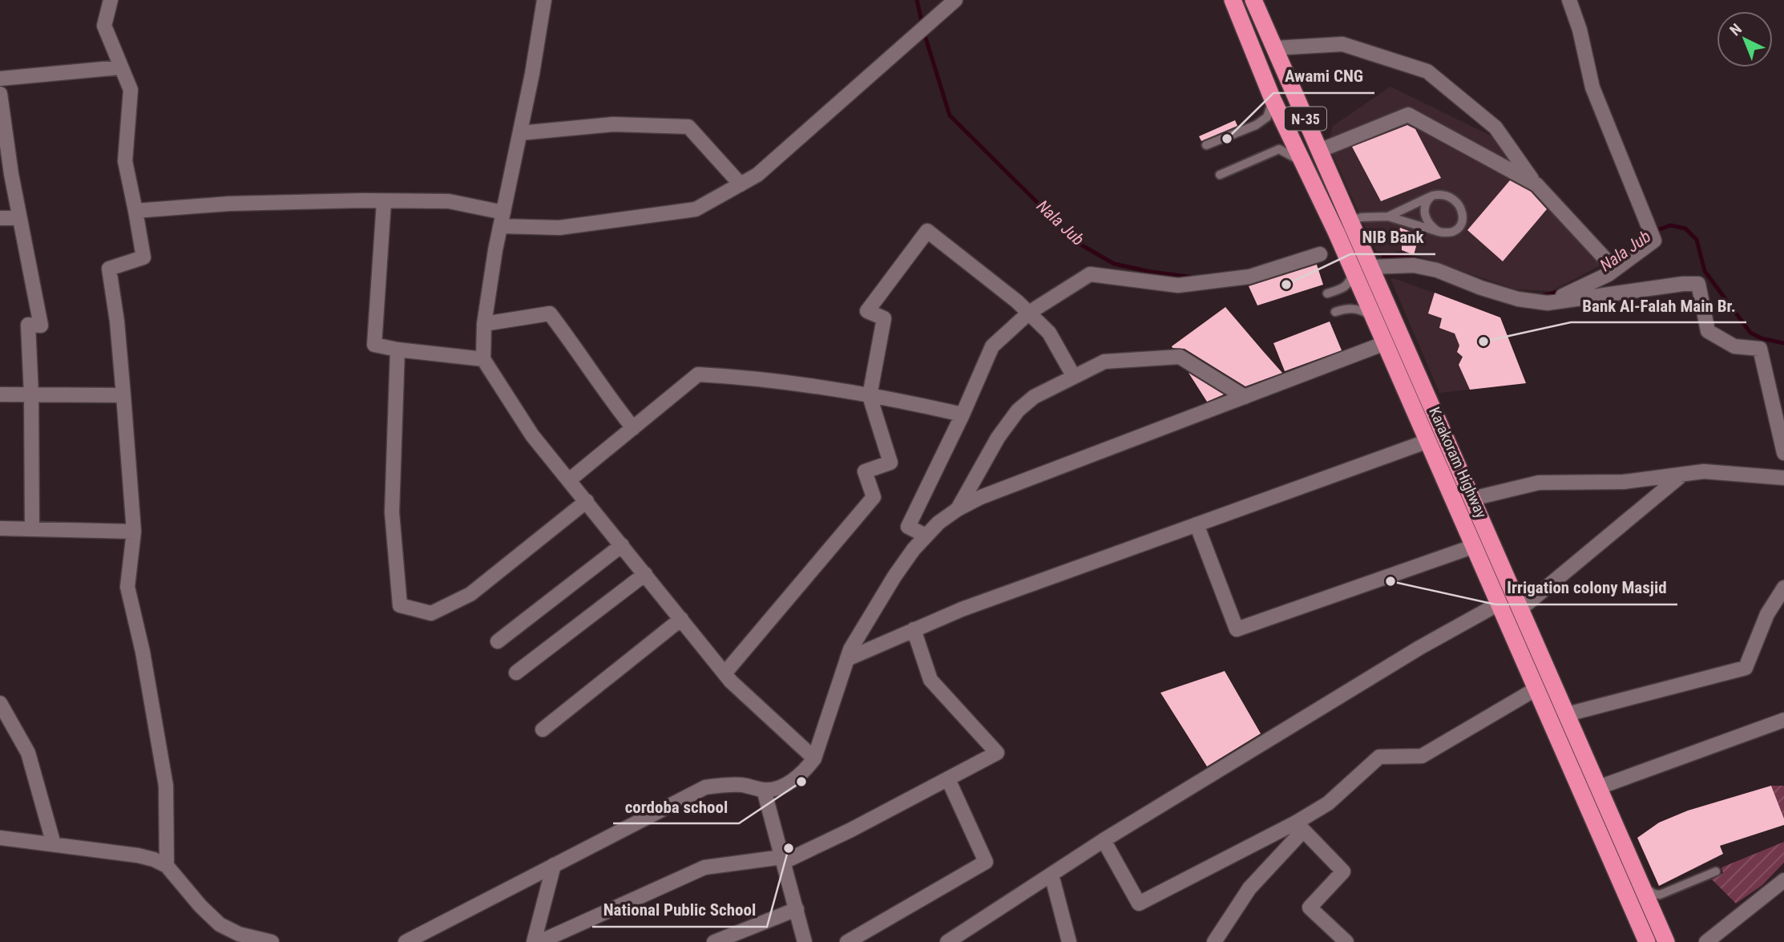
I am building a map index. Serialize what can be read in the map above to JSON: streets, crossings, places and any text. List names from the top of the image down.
{
  "streets": {
    "highway": ["N-35", "Karakoram Highway"]
  },
  "water": ["Nala Jub"],
  "places": [
    "Awami CNG",
    "NIB Bank",
    "Bank Al-Falah Main Br.",
    "Irrigation colony Masjid",
    "cordoba school",
    "National Public School"
  ],
  "north": "top left"
}
